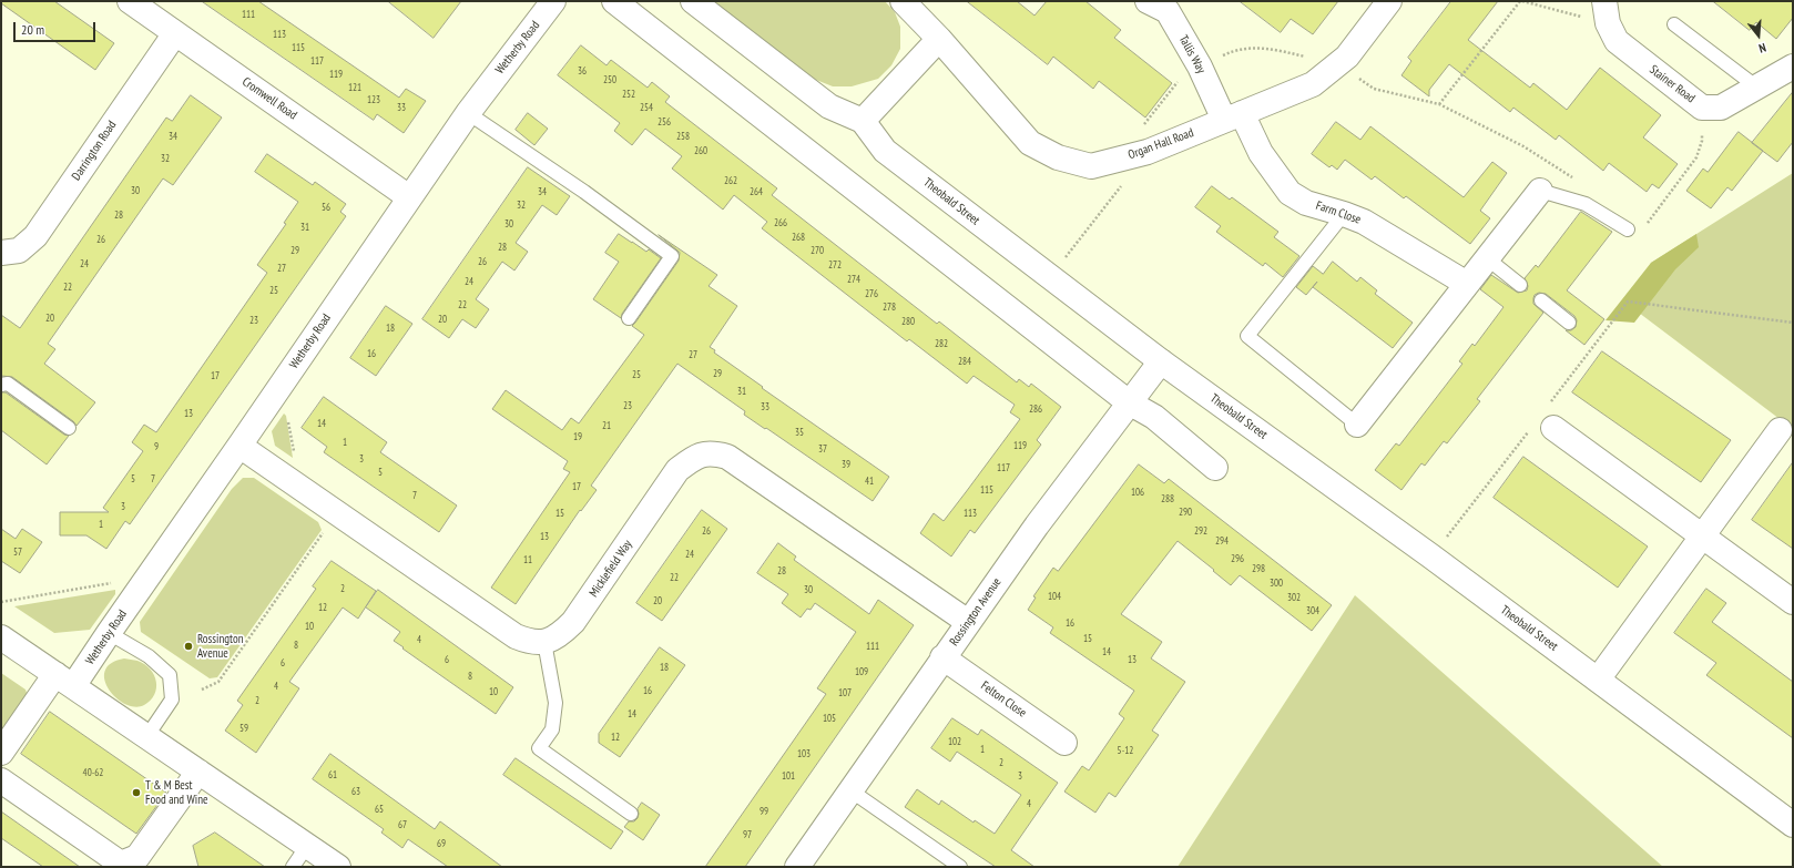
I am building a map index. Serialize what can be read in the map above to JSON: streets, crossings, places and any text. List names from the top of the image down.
{
  "streets": {
    "street": [
      "Wetherby Road",
      "Tallis Way",
      "Stainer Road",
      "Cromwell Road",
      "Organ Hall Road",
      "Darrington Road",
      "Theobald Street",
      "Farm Close",
      "Micklefield Way",
      "Rossington Avenue",
      "Felton Close"
    ]
  },
  "crossings": [
    ["Wetherby Road", "Cromwell Road"],
    ["Tallis Way", "Organ Hall Road"],
    ["Tallis Way", "Farm Close"],
    ["Cromwell Road", "Darrington Road"],
    ["Organ Hall Road", "Farm Close"],
    ["Theobald Street", "Rossington Avenue"],
    ["Micklefield Way", "Rossington Avenue"],
    ["Rossington Avenue", "Felton Close"]
  ],
  "places": ["Rossington Avenue", "T & M Best Food and Wine"],
  "house_numbers": [
    "111",
    "113",
    "115",
    "117",
    "36",
    "119",
    "250",
    "121",
    "252",
    "123",
    "33",
    "254",
    "256",
    "34",
    "258",
    "260",
    "32",
    "262",
    "30",
    "34",
    "264",
    "32",
    "56",
    "28",
    "266",
    "30",
    "31",
    "268",
    "26",
    "28",
    "29",
    "270",
    "26",
    "24",
    "272",
    "27",
    "274",
    "24",
    "22",
    "25",
    "276",
    "22",
    "278",
    "20",
    "20",
    "23",
    "280",
    "18",
    "282",
    "16",
    "27",
    "284",
    "29",
    "25",
    "17",
    "31",
    "23",
    "33",
    "286",
    "13",
    "14",
    "21",
    "35",
    "19",
    "1",
    "119",
    "9",
    "37",
    "3",
    "39",
    "117",
    "5",
    "5",
    "7",
    "41",
    "17",
    "115",
    "106",
    "7",
    "288",
    "3",
    "290",
    "15",
    "113",
    "1",
    "26",
    "292",
    "13",
    "294",
    "57",
    "24",
    "296",
    "11",
    "298",
    "28",
    "22",
    "300",
    "2",
    "30",
    "104",
    "302",
    "20",
    "12",
    "304",
    "16",
    "10",
    "15",
    "4",
    "8",
    "111",
    "14",
    "6",
    "13",
    "6",
    "18",
    "109",
    "8",
    "4",
    "16",
    "10",
    "107",
    "2",
    "14",
    "105",
    "59",
    "12",
    "102",
    "1",
    "5-12",
    "103",
    "2",
    "40-62",
    "61",
    "101",
    "3",
    "63",
    "4",
    "65",
    "99",
    "67",
    "97",
    "69"
  ],
  "scale_bar": "20 m",
  "north": "bottom"
}
